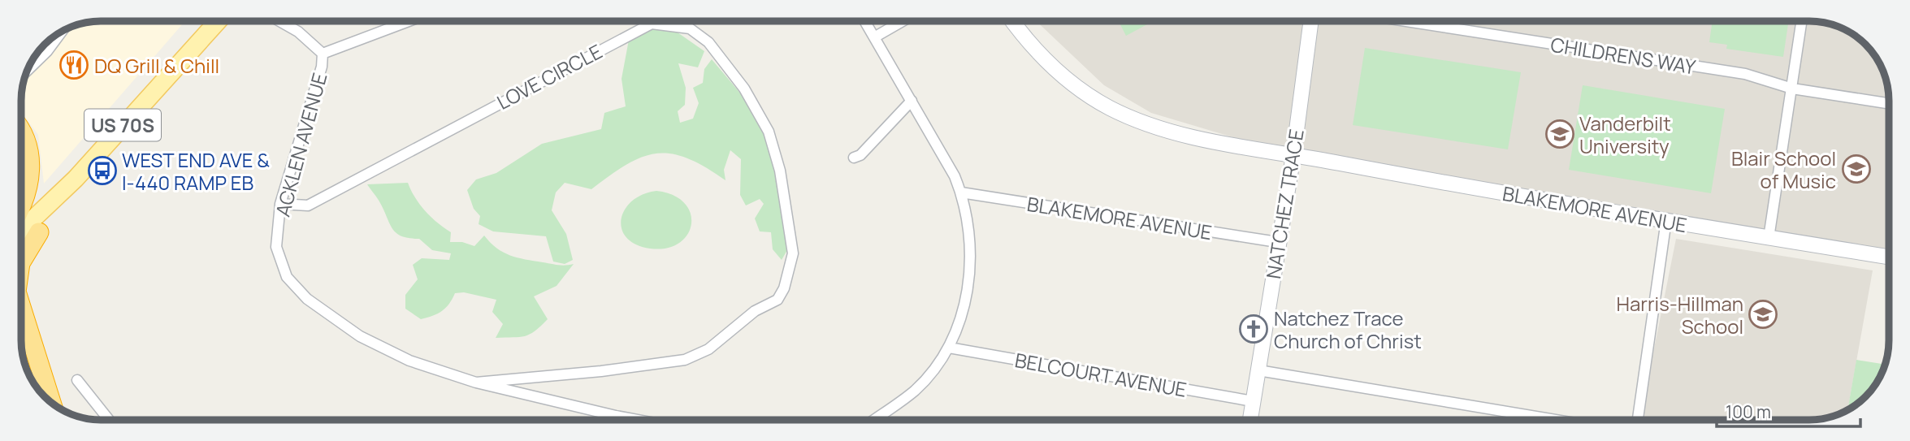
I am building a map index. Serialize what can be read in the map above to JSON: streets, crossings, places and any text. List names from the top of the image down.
{
  "streets": {
    "main road": ["US 70S", "NATCHEZ TRACE", "BLAKEMORE AVENUE"],
    "street": [
      "CHILDRENS WAY",
      "LOVE CIRCLE",
      "ACKLEN AVENUE",
      "BELCOURT AVENUE"
    ]
  },
  "crossings": [
    ["LOVE CIRCLE", "ACKLEN AVENUE"],
    ["NATCHEZ TRACE", "BLAKEMORE AVENUE"],
    ["NATCHEZ TRACE", "BELCOURT AVENUE"]
  ],
  "places": {
    "restaurant": ["DQ Grill & Chill"],
    "school or university": ["Vanderbilt University", "Blair School of Music", "Harris-Hillman School"],
    "bus stop": ["WEST END AVE & I-440 RAMP EB"],
    "church": ["Natchez Trace Church of Christ"]
  },
  "scale_bar": "100 m"
}
